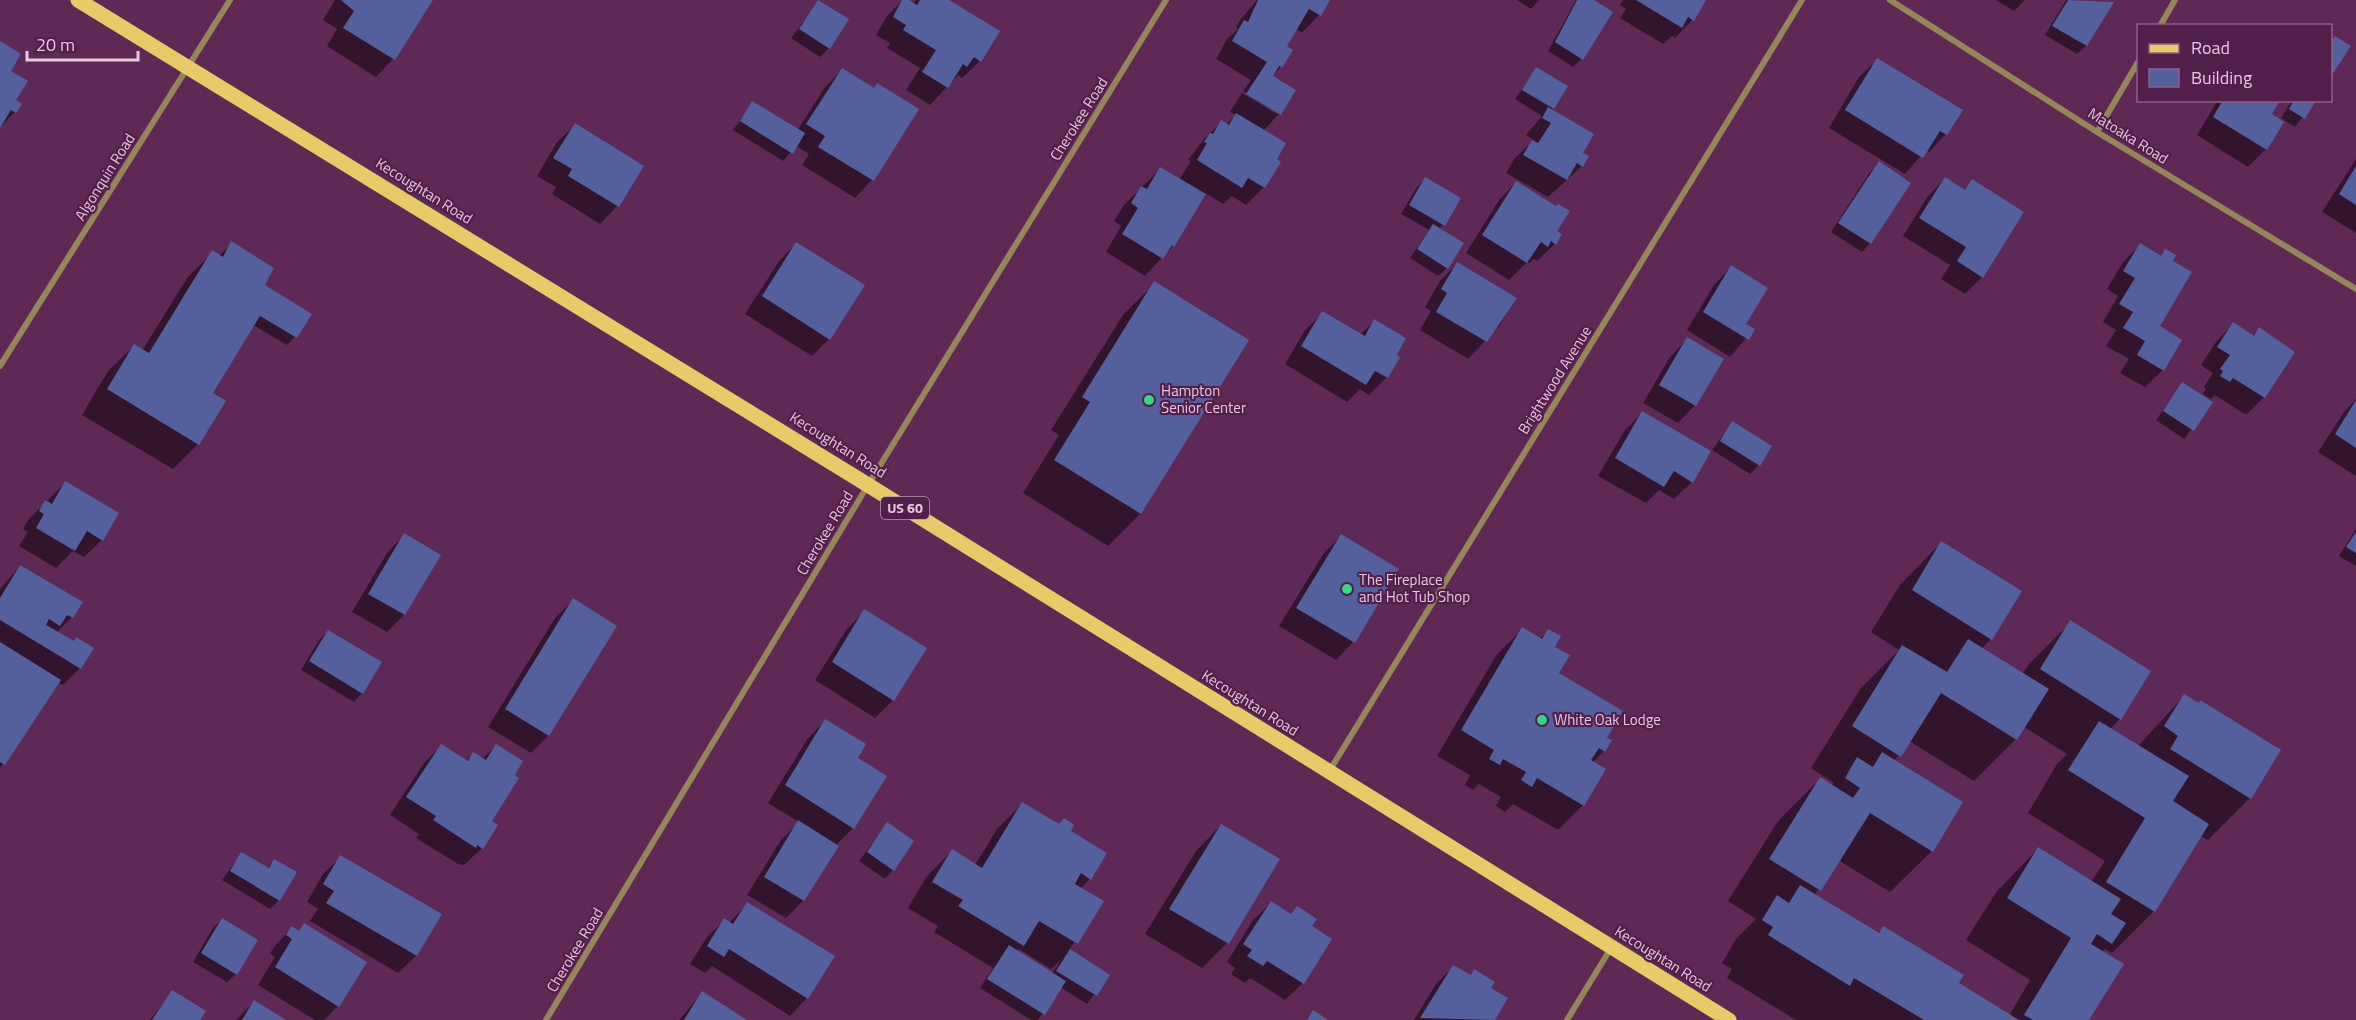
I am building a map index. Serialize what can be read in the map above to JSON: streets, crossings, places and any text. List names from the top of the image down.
{
  "streets": {
    "main road": ["Kecoughtan Road", "US 60"],
    "street": [
      "Cherokee Road",
      "Matoaka Road",
      "Algonquin Road",
      "Brightwood Avenue"
    ]
  },
  "crossings": [
    ["Cherokee Road", "Kecoughtan Road"],
    ["Algonquin Road", "Kecoughtan Road"],
    ["Kecoughtan Road", "Brightwood Avenue"]
  ],
  "places": ["Hampton Senior Center", "The Fireplace and Hot Tub Shop", "White Oak Lodge"],
  "legend": ["Road", "Building"],
  "scale_bar": "20 m"
}
